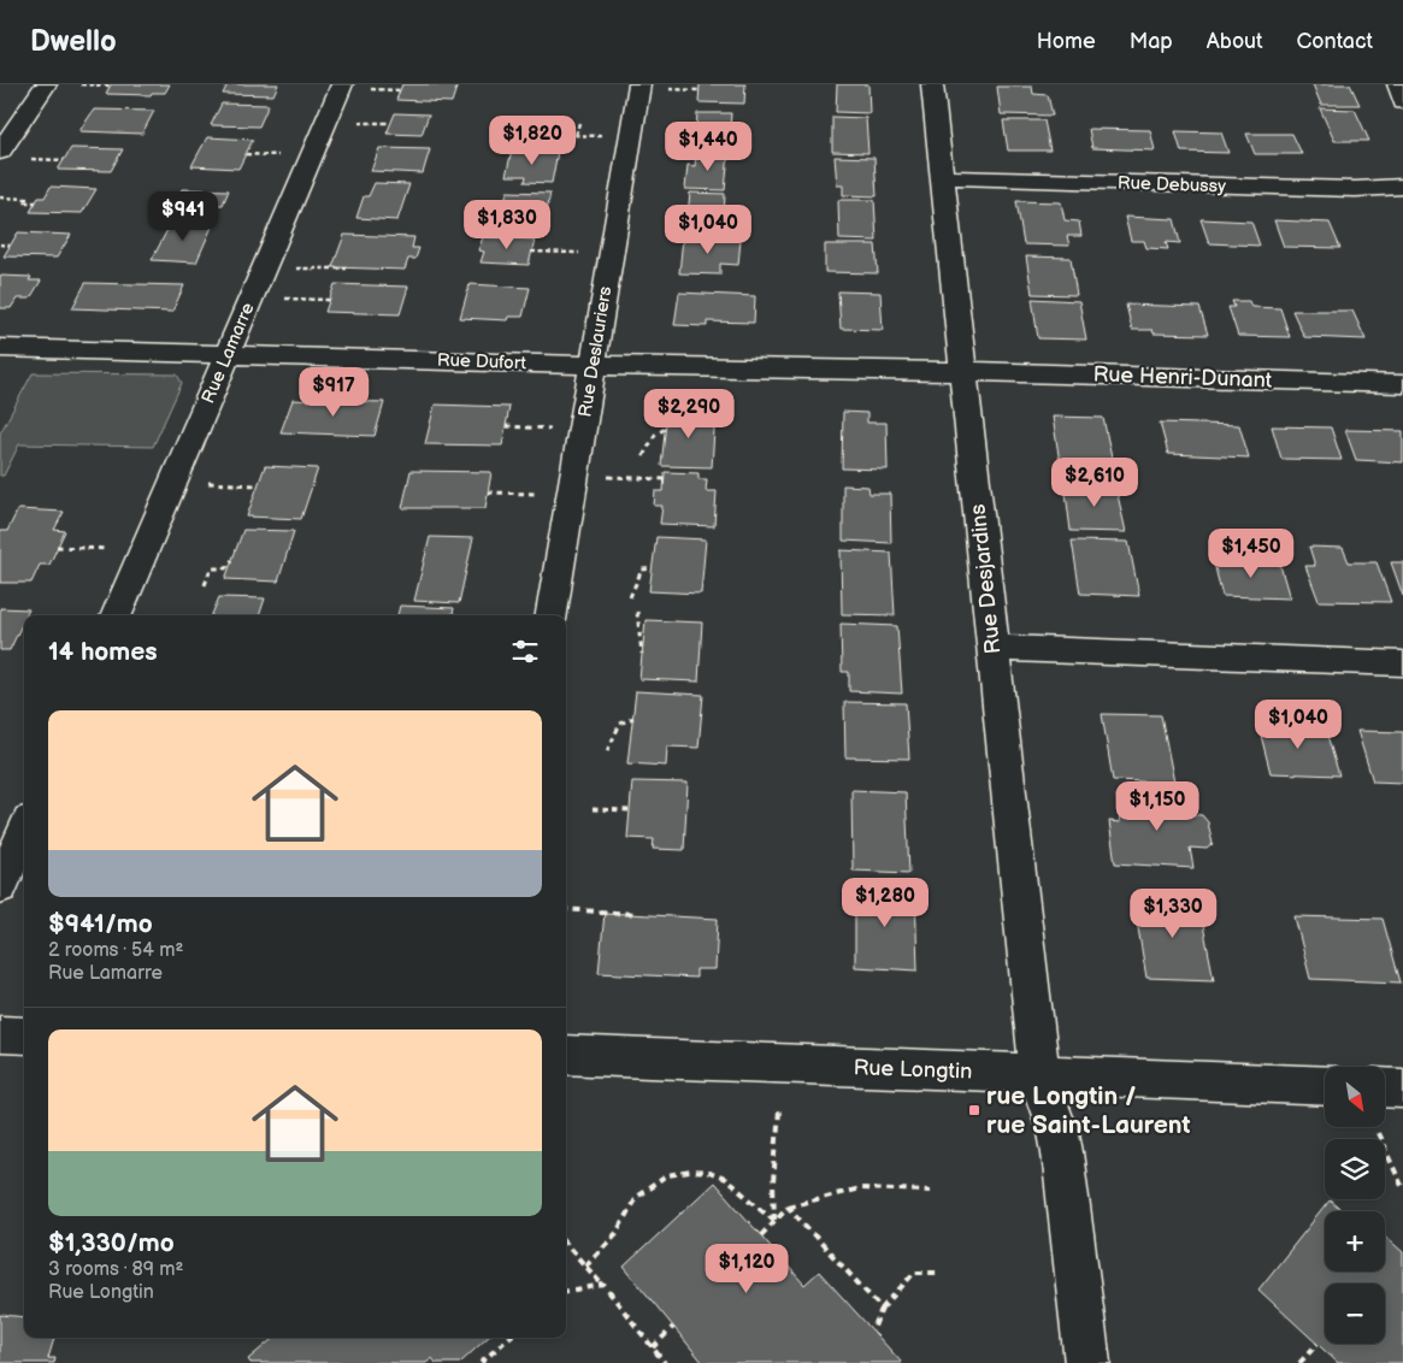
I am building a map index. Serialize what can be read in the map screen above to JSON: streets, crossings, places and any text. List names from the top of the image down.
{
  "streets": {
    "street": [
      "Rue Debussy",
      "Rue Deslauriers",
      "Rue Lamarre",
      "Rue Dufort",
      "Rue Henri-Dunant",
      "Rue Desjardins",
      "Rue Longtin"
    ]
  },
  "crossings": [
    ["Rue Debussy", "Rue Desjardins"],
    ["Rue Deslauriers", "Rue Dufort"],
    ["Rue Lamarre", "Rue Dufort"],
    ["Rue Dufort", "Rue Henri-Dunant"],
    ["Rue Dufort", "Rue Desjardins"],
    ["Rue Henri-Dunant", "Rue Desjardins"],
    ["Rue Desjardins", "Rue Longtin"]
  ],
  "places": {
    "transit": ["rue Longtin / rue Saint-Laurent"]
  },
  "north": "bottom right",
  "page": {
    "header": "Dwello",
    "nav": [
      "Home",
      "Map",
      "About",
      "Contact"
    ],
    "price": [
      "$1,820",
      "$1,440",
      "$941",
      "$1,830",
      "$1,040",
      "$917",
      "$2,290",
      "$2,610",
      "$1,450",
      "$1,040",
      "$1,150",
      "$1,280",
      "$1,330",
      "$1,120"
    ],
    "heading": "14 homes",
    "list": [
      {
        "name": "$941/mo",
        "note": "2 rooms · 54 m² · Rue Lamarre"
      },
      {
        "name": "$1,330/mo",
        "note": "3 rooms · 89 m² · Rue Longtin"
      }
    ],
    "map_buttons": ["+", "−"]
  }
}
